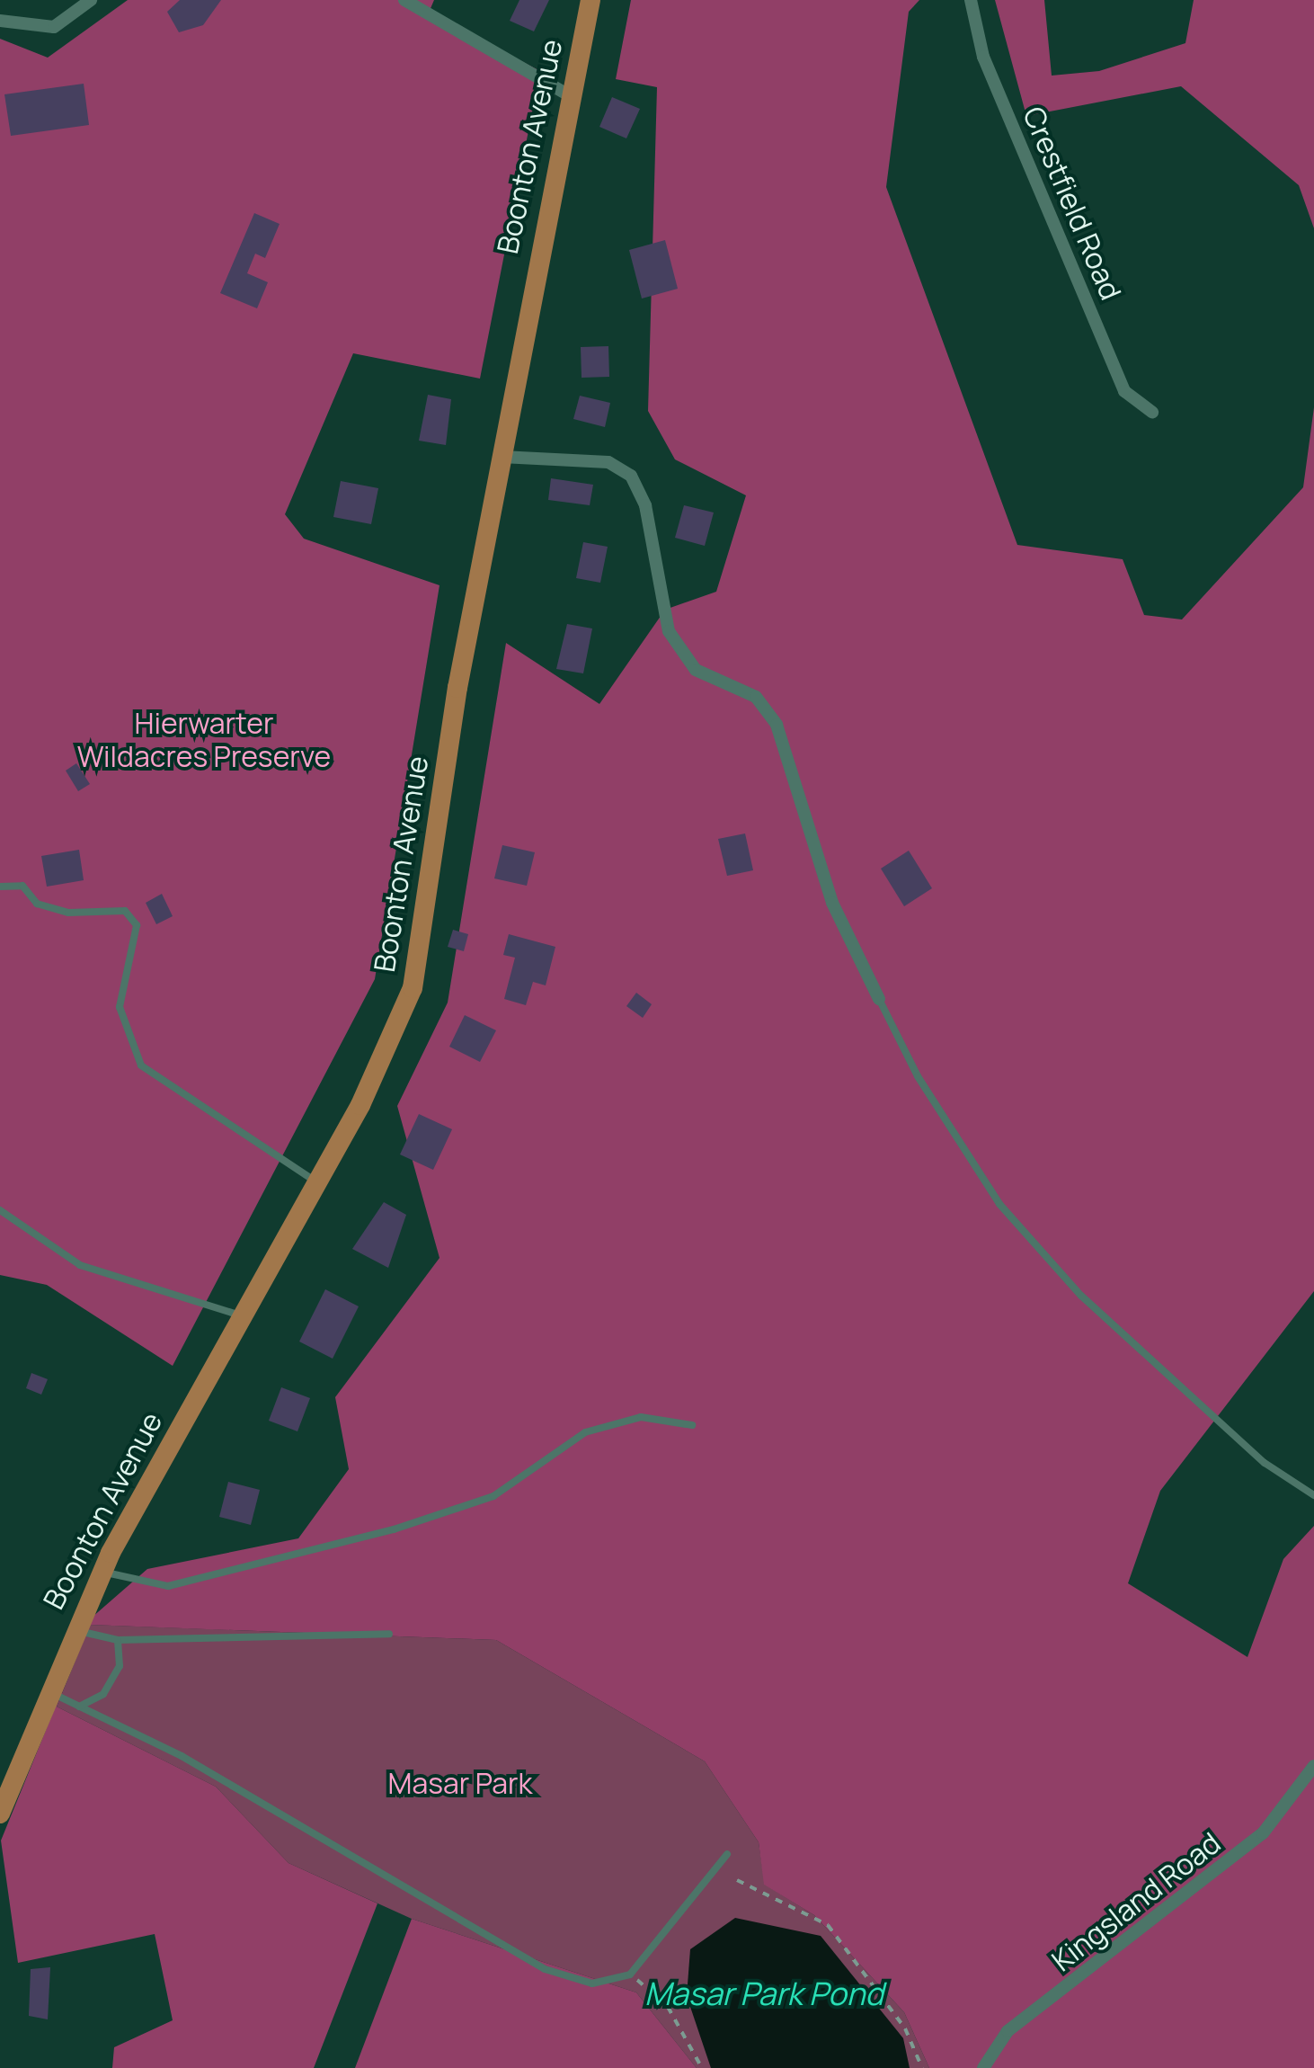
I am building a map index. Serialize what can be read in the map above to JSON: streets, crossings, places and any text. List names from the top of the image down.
{
  "streets": {
    "main road": ["Boonton Avenue"],
    "street": ["Crestfield Road", "Kingsland Road"]
  },
  "water": ["Masar Park Pond"],
  "parks": ["Hierwarter Wildacres Preserve", "Masar Park"]
}
